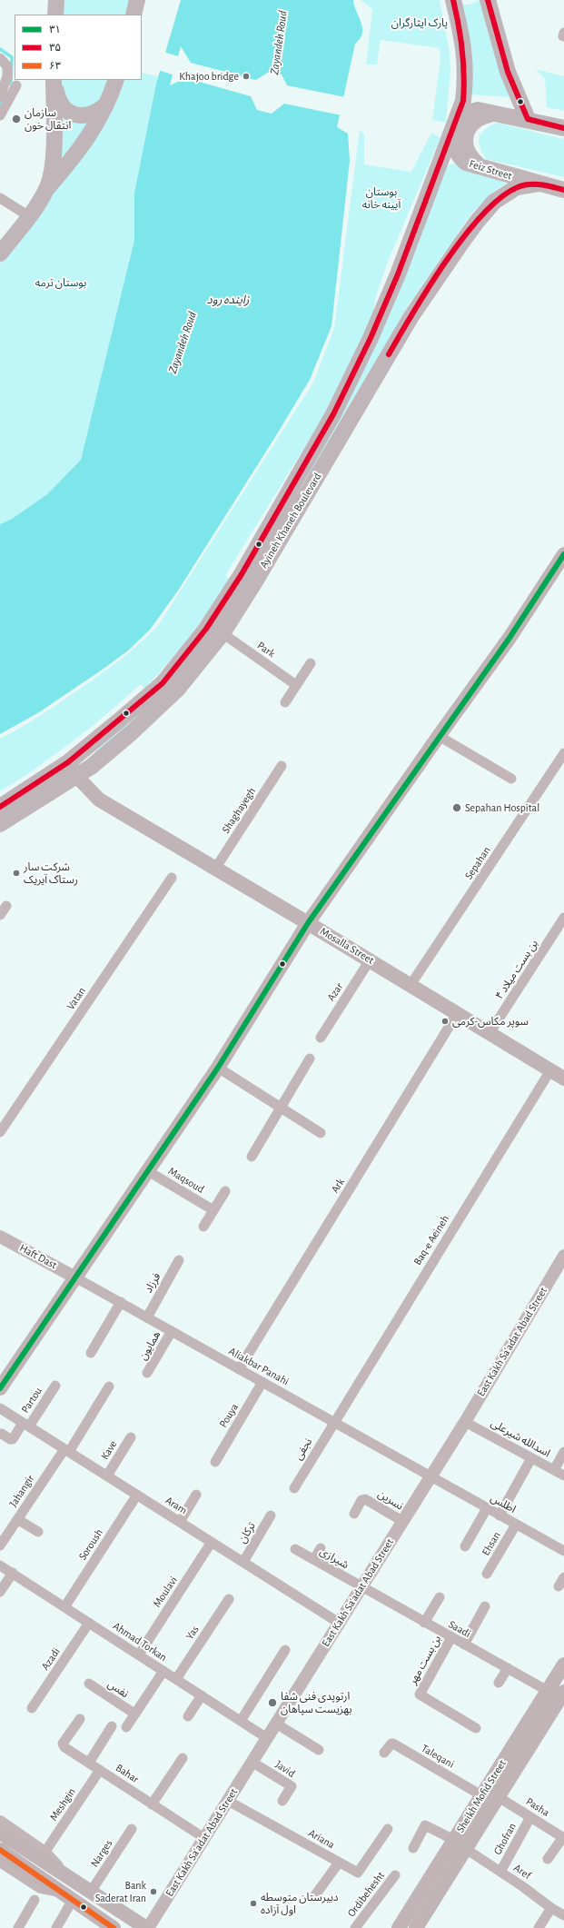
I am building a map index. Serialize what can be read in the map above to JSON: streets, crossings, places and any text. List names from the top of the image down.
{
  "streets": {
    "main road": [
      "Feiz Street",
      "Ayineh Khaneh Boulevard",
      "Mosalla Street",
      "Sheikh Mofid Street"
    ],
    "street": [
      "Park",
      "Shaghayegh",
      "Sepahan",
      "بن بست میلاد ۴",
      "Azar",
      "Vatan",
      "Maqsoud",
      "Ark",
      "Baq-e Aeineh",
      "Haft Dast",
      "فرزاد",
      "East Kakh Sa'adat Abad Street",
      "همایون",
      "Aliakbar Panahi",
      "Partou",
      "Pouya",
      "اسدالله شیرعلی",
      "نجفی",
      "Kave",
      "Jahangir",
      "نسرین",
      "اطلس",
      "Aram",
      "ترکان",
      "Ehsan",
      "Soroush",
      "شیرازی",
      "Moulavi",
      "Saadi",
      "Yas",
      "Ahmad Torkan",
      "Azadi",
      "بن بست مهر",
      "نفس",
      "Taleqani",
      "Javid",
      "Bahar",
      "Meshgin",
      "Pasha",
      "Ariana",
      "Ghofran",
      "Narges",
      "Aref",
      "Ordibehesht"
    ]
  },
  "crossings": [
    ["Feiz Street", "Ayineh Khaneh Boulevard"],
    ["Ayineh Khaneh Boulevard", "Park"],
    ["Ayineh Khaneh Boulevard", "Mosalla Street"],
    ["Shaghayegh", "Mosalla Street"],
    ["Sepahan", "Mosalla Street"],
    ["Mosalla Street", "بن بست میلاد ۴"],
    ["Mosalla Street", "Azar"],
    ["Mosalla Street", "Ark"],
    ["Mosalla Street", "Baq-e Aeineh"],
    ["Ark", "Aliakbar Panahi"],
    ["Baq-e Aeineh", "Aliakbar Panahi"],
    ["Baq-e Aeineh", "نجفی"],
    ["Haft Dast", "Aliakbar Panahi"],
    ["فرزاد", "Aliakbar Panahi"],
    ["East Kakh Sa'adat Abad Street", "Aliakbar Panahi"],
    ["East Kakh Sa'adat Abad Street", "اسدالله شیرعلی"],
    ["East Kakh Sa'adat Abad Street", "نسرین"],
    ["East Kakh Sa'adat Abad Street", "اطلس"],
    ["East Kakh Sa'adat Abad Street", "Aram"],
    ["East Kakh Sa'adat Abad Street", "شیرازی"],
    ["East Kakh Sa'adat Abad Street", "Saadi"],
    ["East Kakh Sa'adat Abad Street", "Ahmad Torkan"],
    ["East Kakh Sa'adat Abad Street", "Javid"],
    ["East Kakh Sa'adat Abad Street", "Bahar"],
    ["East Kakh Sa'adat Abad Street", "Ariana"],
    ["همایون", "Aliakbar Panahi"],
    ["Aliakbar Panahi", "Pouya"],
    ["Aliakbar Panahi", "نجفی"],
    ["Aliakbar Panahi", "اطلس"],
    ["Partou", "Aram"],
    ["Kave", "Aram"],
    ["Jahangir", "Aram"],
    ["اطلس", "Ehsan"],
    ["Aram", "ترکان"],
    ["Aram", "Soroush"],
    ["Aram", "Moulavi"],
    ["Soroush", "Ahmad Torkan"],
    ["شیرازی", "Saadi"],
    ["Moulavi", "Ahmad Torkan"],
    ["Saadi", "بن بست مهر"],
    ["Saadi", "Sheikh Mofid Street"],
    ["Yas", "Ahmad Torkan"],
    ["Ahmad Torkan", "Azadi"],
    ["Taleqani", "Sheikh Mofid Street"],
    ["Bahar", "Meshgin"],
    ["Sheikh Mofid Street", "Pasha"],
    ["Sheikh Mofid Street", "Aref"],
    ["Pasha", "Ghofran"],
    ["Ghofran", "Aref"]
  ],
  "water": ["Zayandeh Roud", "زاینده رود"],
  "parks": ["پارک ایثارگران", "بوستان آیینه خانه", "بوستان ترمه"],
  "places": [
    "Khajoo bridge",
    "سازمان انتقال خون",
    "Sepahan Hospital",
    "شرکت سار رستاک آیریک",
    "سوپر مکاس-کرمی",
    "ارتوپدی فنی شفا بهزیست سپاهان",
    "Bank Saderat Iran",
    "دبیرستان متوسطه اول آزاده"
  ],
  "lines": ["transit line ۳۵", "transit line ۳۱", "transit line ۶۳"],
  "legend": ["۳۱", "۳۵", "۶۳"]
}
